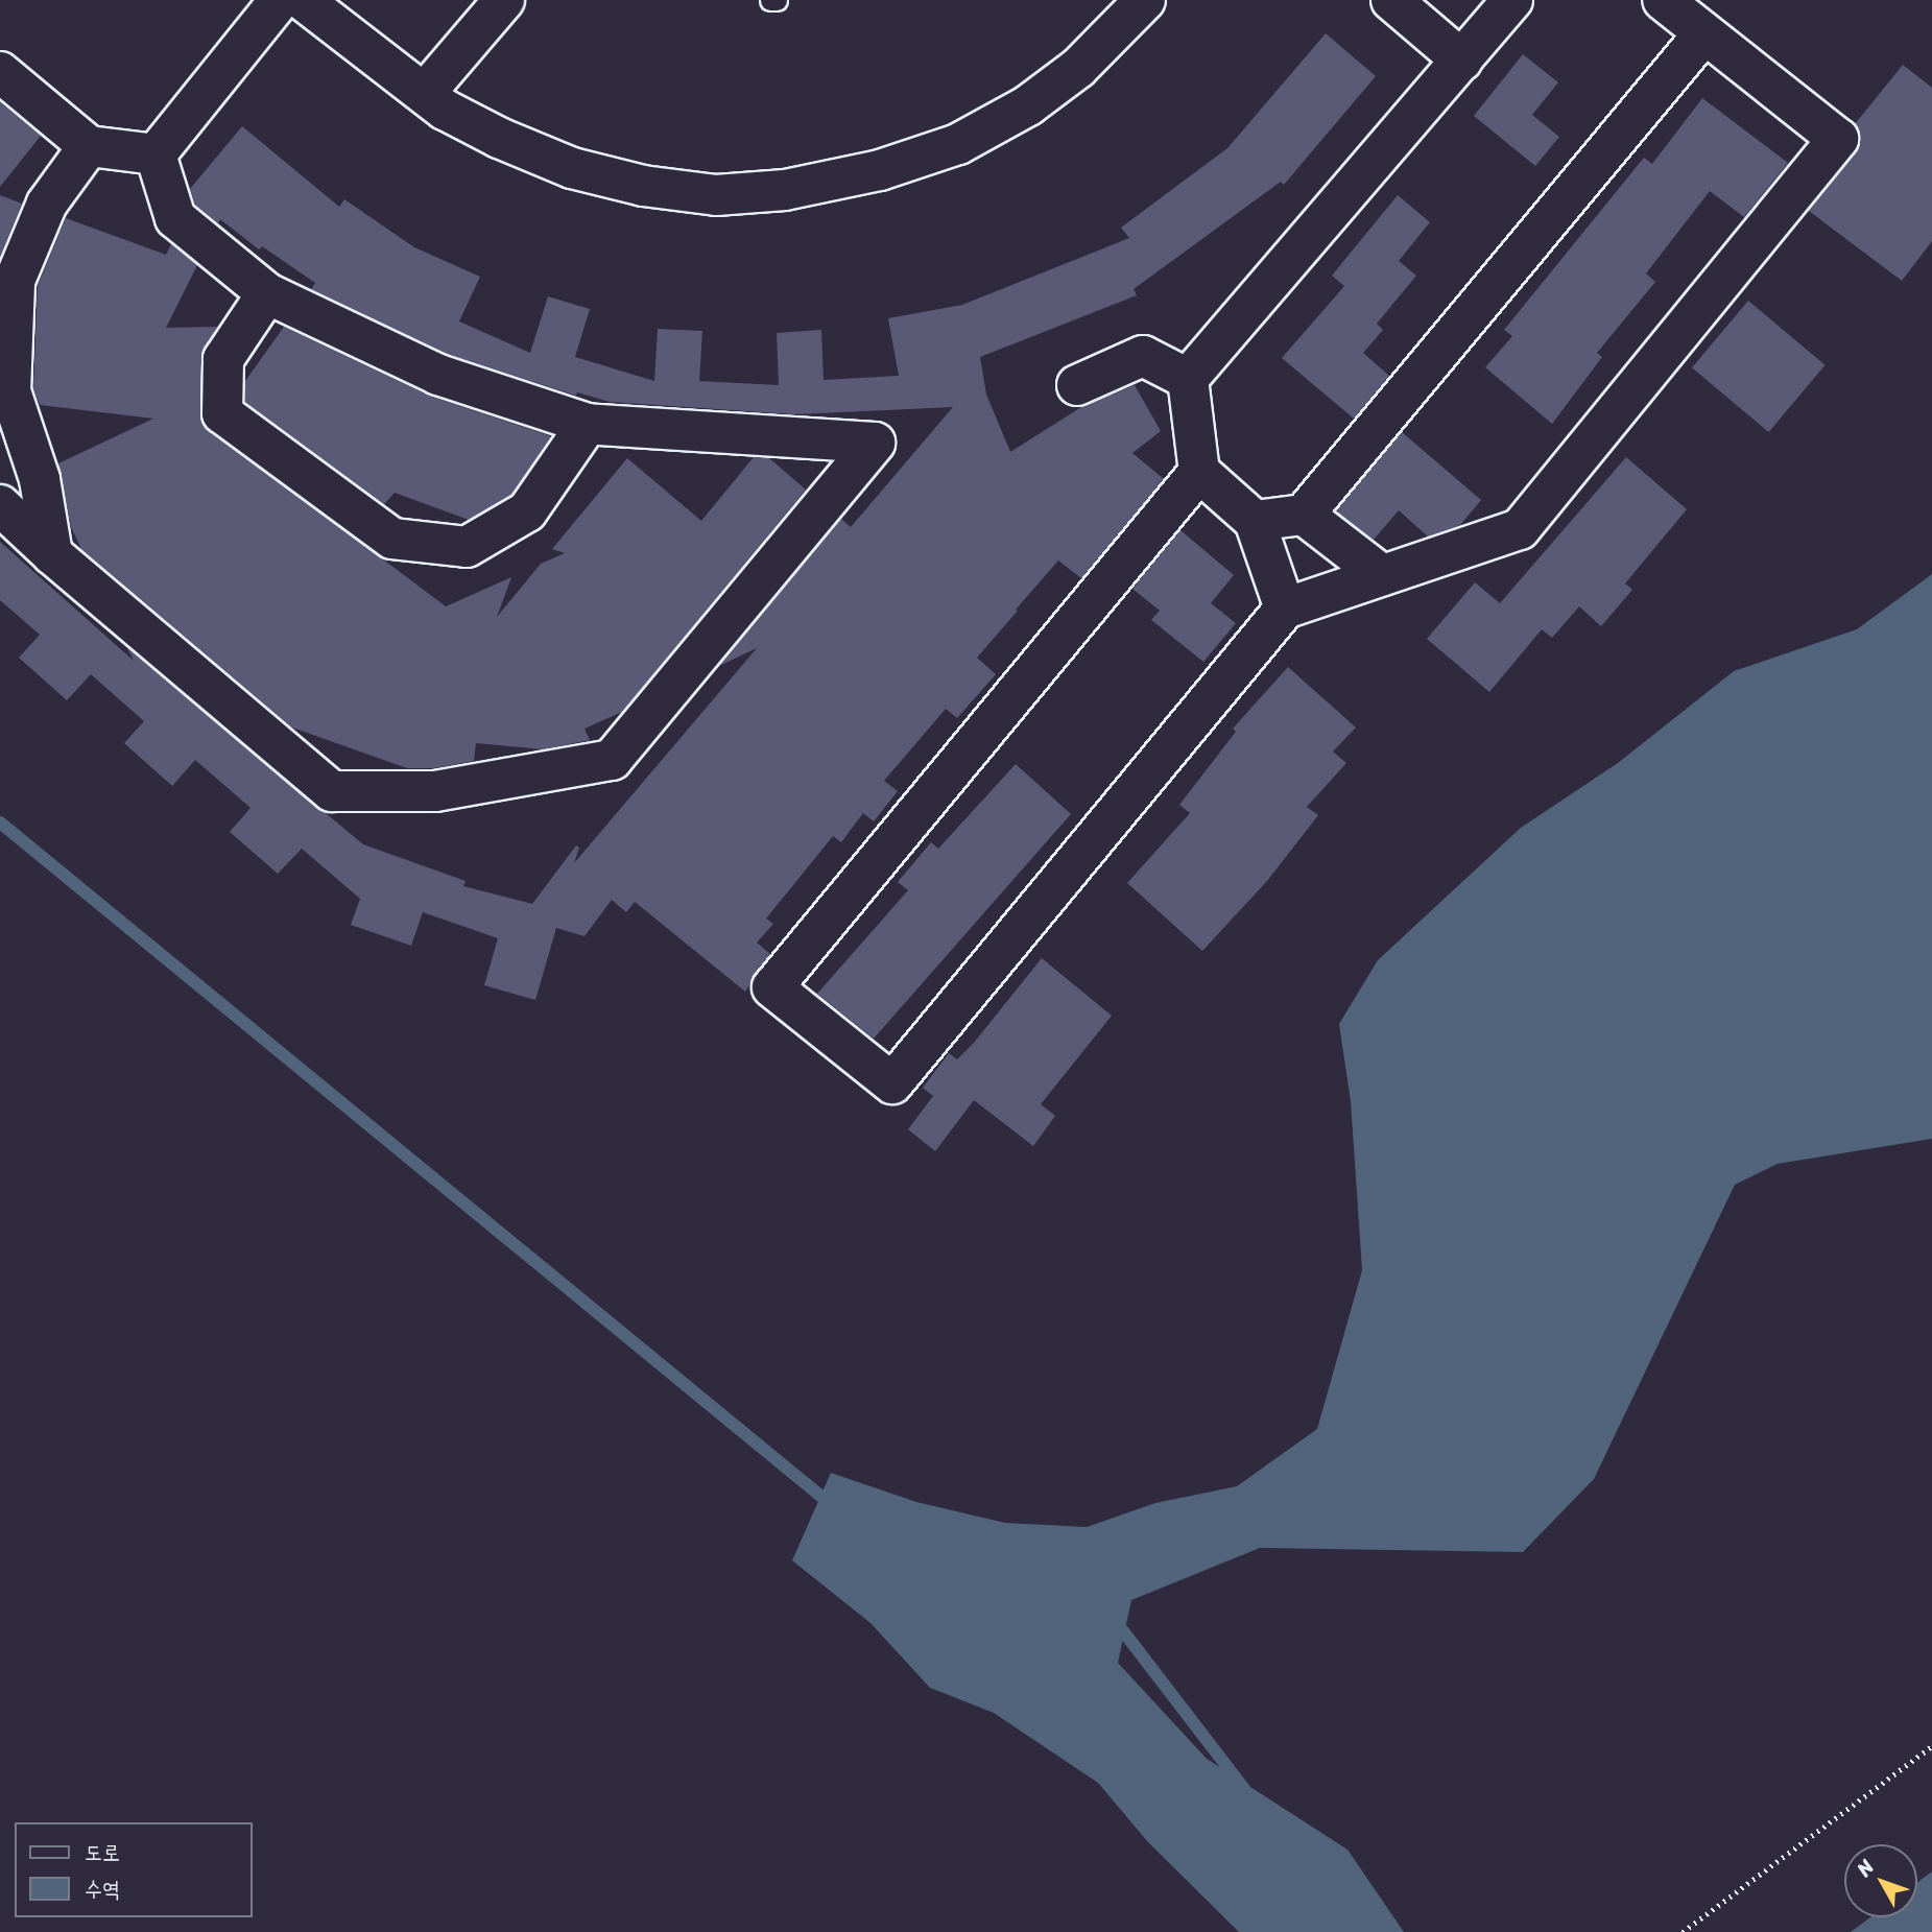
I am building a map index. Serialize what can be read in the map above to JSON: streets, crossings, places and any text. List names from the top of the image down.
{
  "legend": ["도로", "수역"],
  "north": "top left"
}
